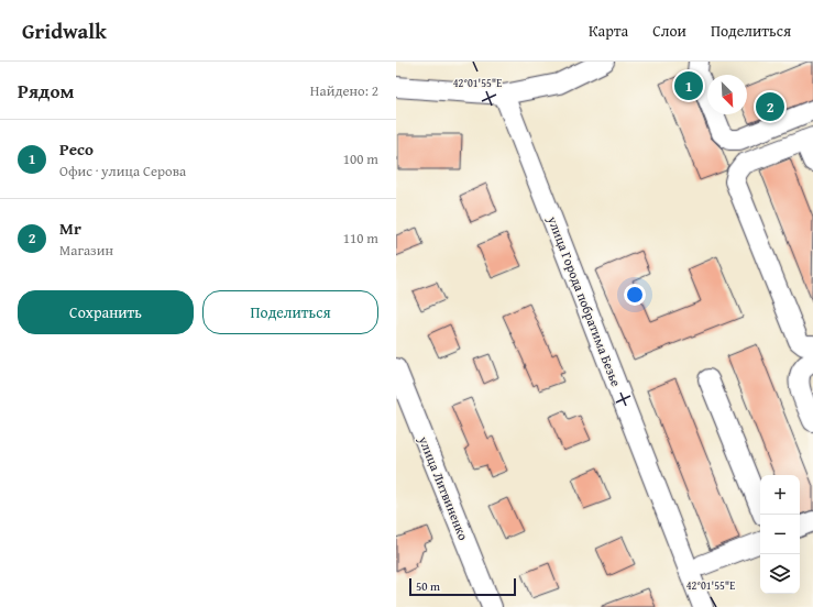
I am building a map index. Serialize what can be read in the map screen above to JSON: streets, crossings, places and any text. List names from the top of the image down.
{
  "streets": {
    "street": ["улица Города побратима Безье", "улица Литвиненко"]
  },
  "scale_bar": "50 m",
  "north": "bottom right",
  "page": {
    "header": "Gridwalk",
    "nav": ["Карта", "Слои", "Поделиться"],
    "heading": ["Рядом", "Найдено: 2"],
    "pins": ["1", "2"],
    "list": [
      {
        "mark": "1",
        "name": "Ресо",
        "note": "Офис · улица Серова",
        "value": "100 m"
      },
      {
        "mark": "2",
        "name": "Mr",
        "note": "Магазин",
        "value": "110 m"
      }
    ],
    "buttons": ["Сохранить", "Поделиться"],
    "map_buttons": ["+", "−"],
    "scale": "50 m"
  },
  "coordinates": ["42°01'55\"E"]
}
